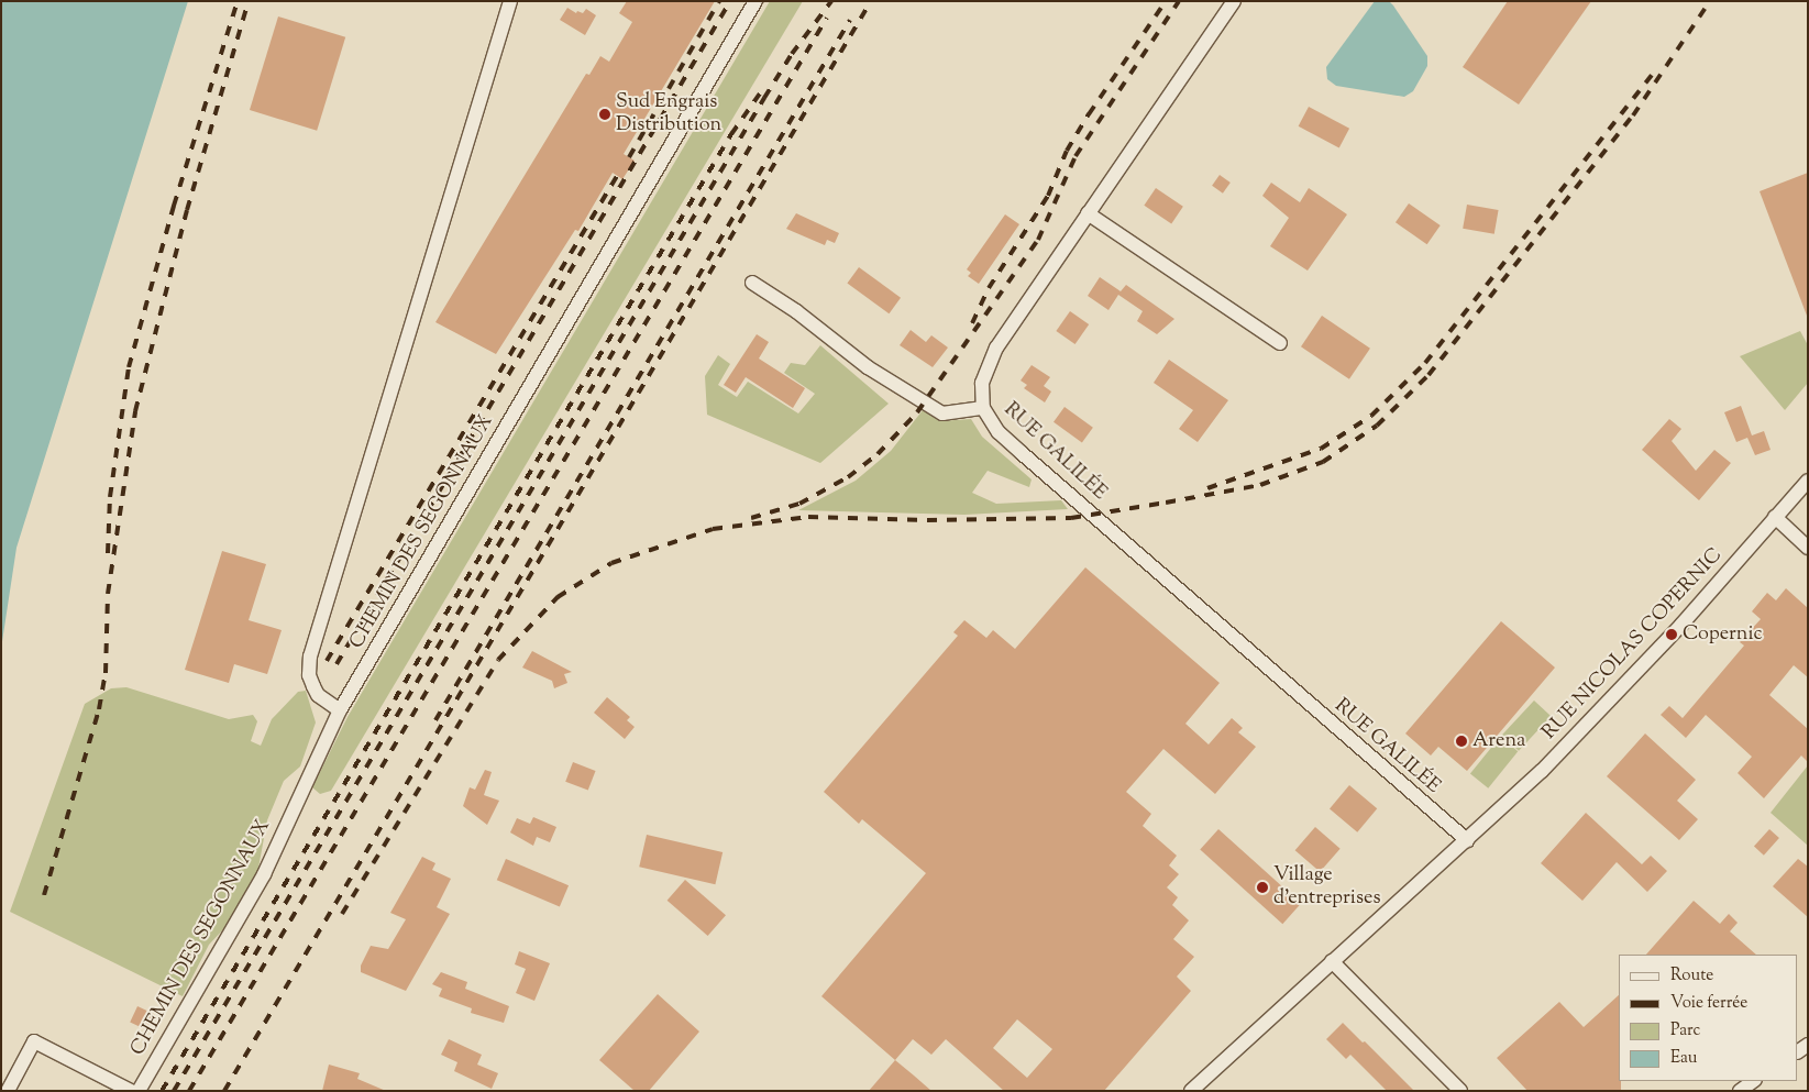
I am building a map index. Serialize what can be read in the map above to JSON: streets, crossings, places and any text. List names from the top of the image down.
{
  "streets": {
    "street": ["RUE GALILÉE", "CHEMIN DES SEGONNAUX", "RUE NICOLAS COPERNIC"]
  },
  "crossings": [
    ["RUE GALILÉE", "RUE NICOLAS COPERNIC"]
  ],
  "places": [
    "Sud Engrais Distribution",
    "Copernic",
    "Arena",
    "Village d'entreprises"
  ],
  "legend": [
    "Route",
    "Voie ferrée",
    "Parc",
    "Eau"
  ]
}
